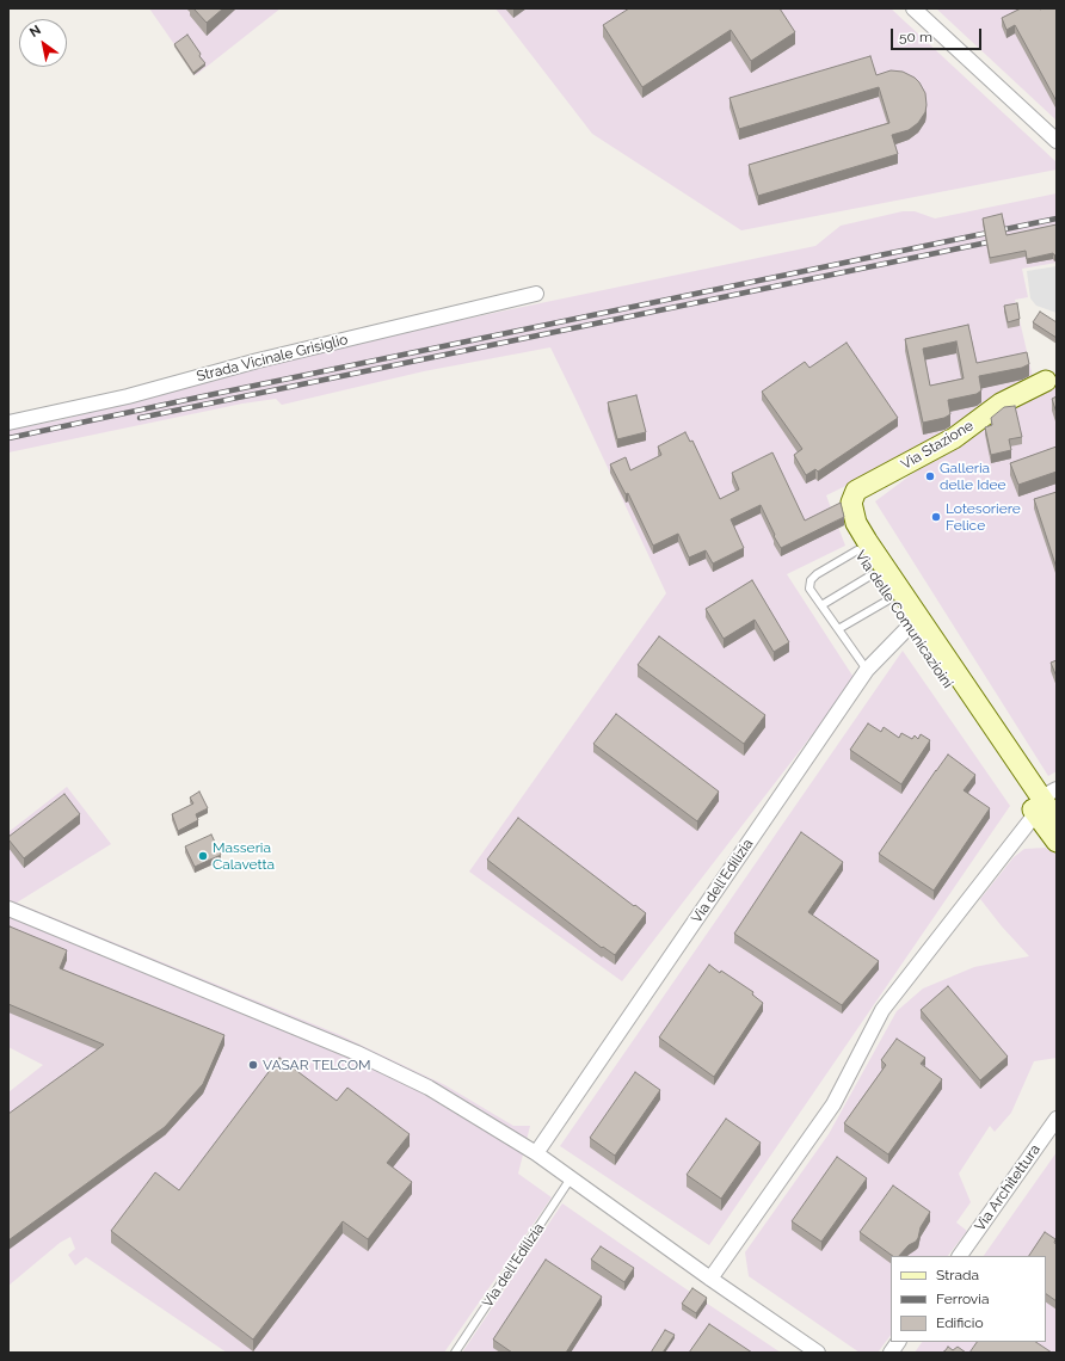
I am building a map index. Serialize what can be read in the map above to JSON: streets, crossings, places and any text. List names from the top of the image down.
{
  "streets": {
    "street": [
      "Strada Vicinale Grisiglio",
      "Via Stazione",
      "Via delle Comunicazioini",
      "Via dell'Edilizia",
      "Via Architettura"
    ]
  },
  "crossings": [
    ["Via Stazione", "Via delle Comunicazioini"],
    ["Via delle Comunicazioini", "Via dell'Edilizia"]
  ],
  "places": [
    "Galleria delle Idee",
    "Lotesoriere Felice",
    "Masseria Calavetta",
    "VASAR TELCOM"
  ],
  "legend": ["Strada", "Ferrovia", "Edificio"],
  "scale_bar": "50 m",
  "north": "top left"
}
